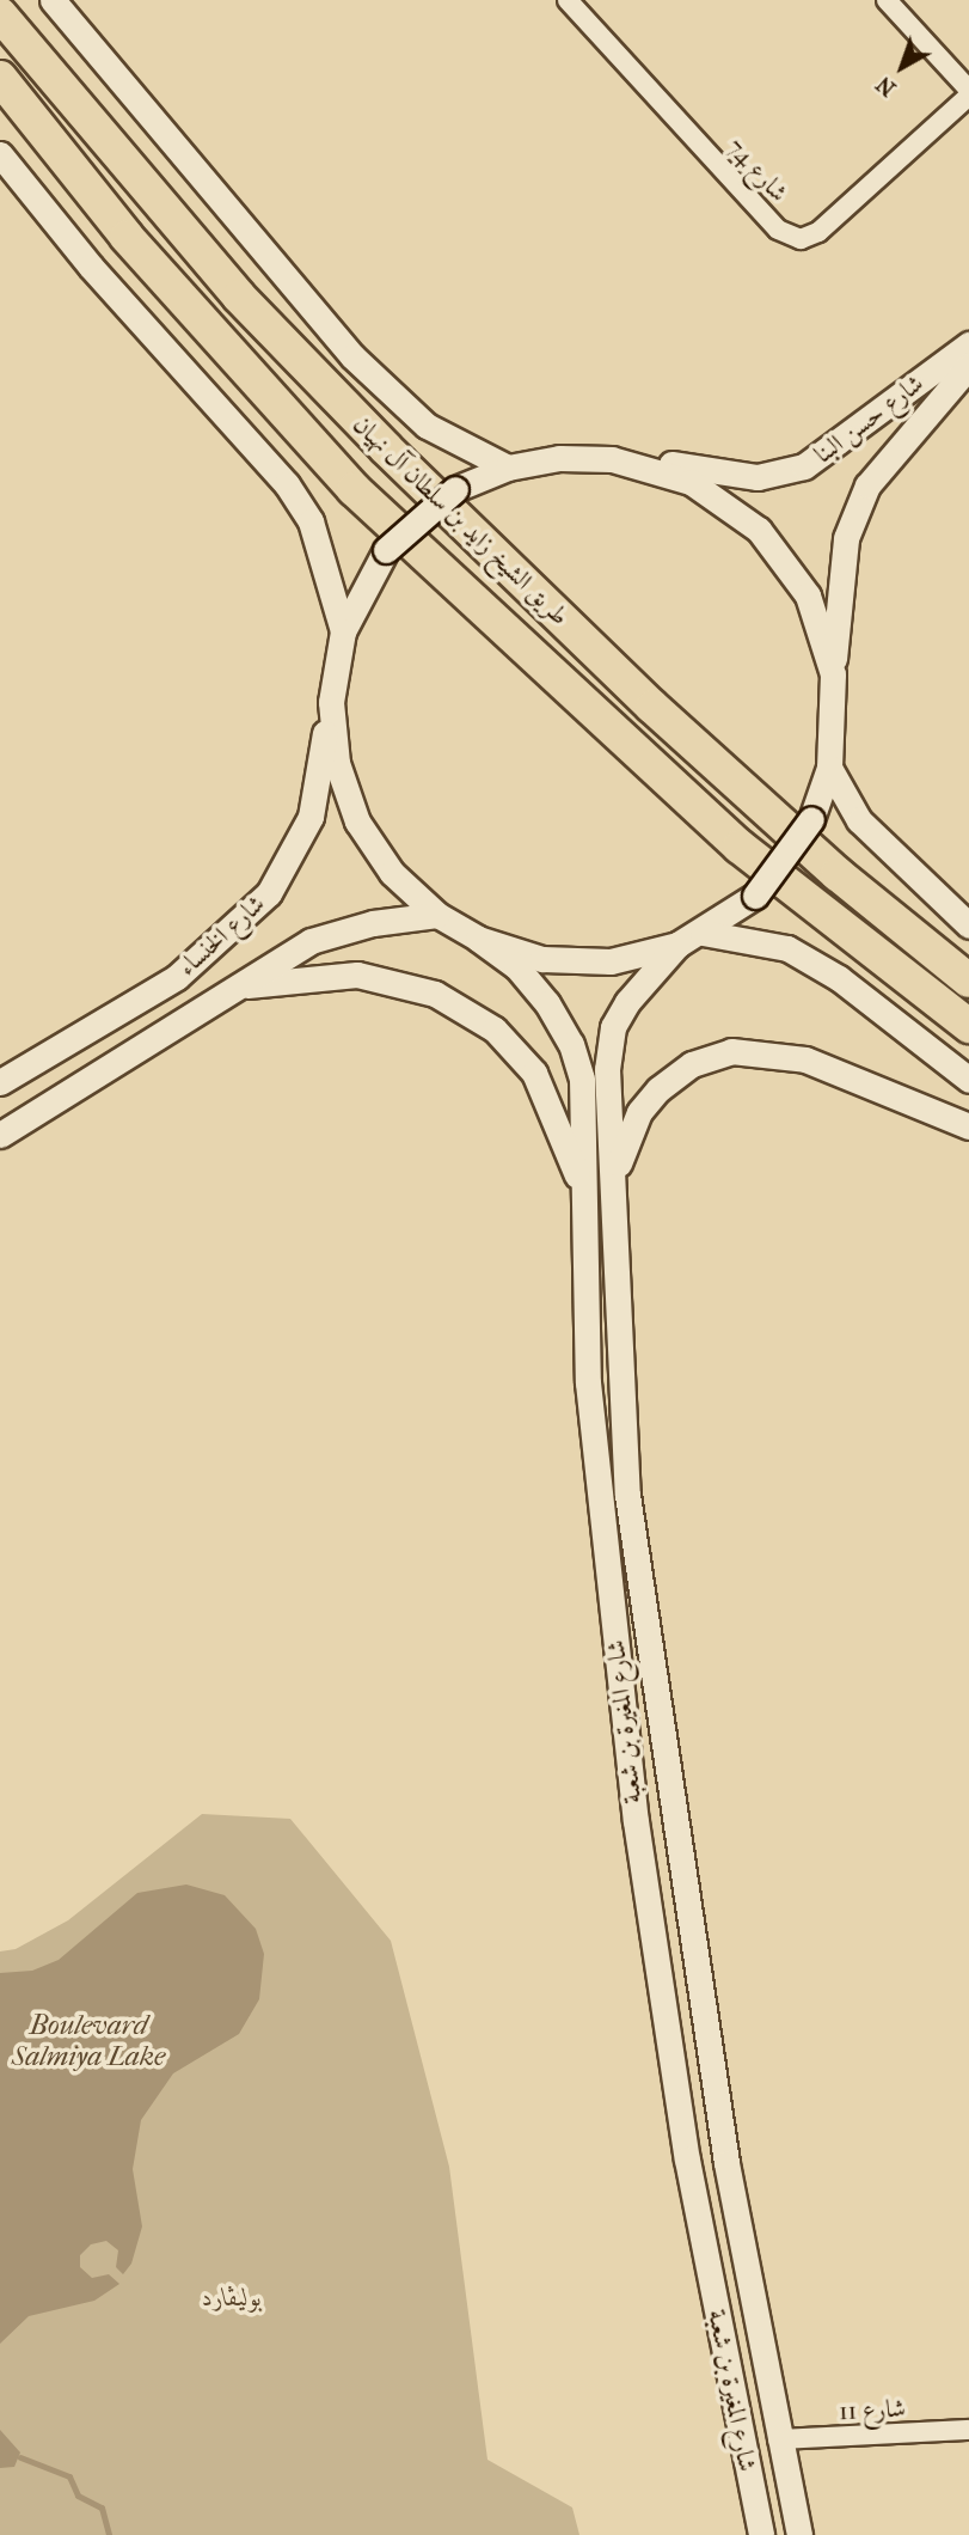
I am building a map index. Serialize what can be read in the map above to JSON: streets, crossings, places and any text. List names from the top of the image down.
{
  "streets": {
    "highway": ["طريق الشيخ زايد بن سلطان آل نهيان"],
    "main road": ["شارع حسن البنا", "شارع الخنساء", "شارع المغيرة بن شعبة"],
    "street": ["شارع 74", "شارع 11"]
  },
  "crossings": [
    ["شارع المغيرة بن شعبة", "شارع 11"]
  ],
  "water": ["Boulevard Salmiya Lake"],
  "parks": ["بوليڤارد"],
  "north": "bottom left"
}
